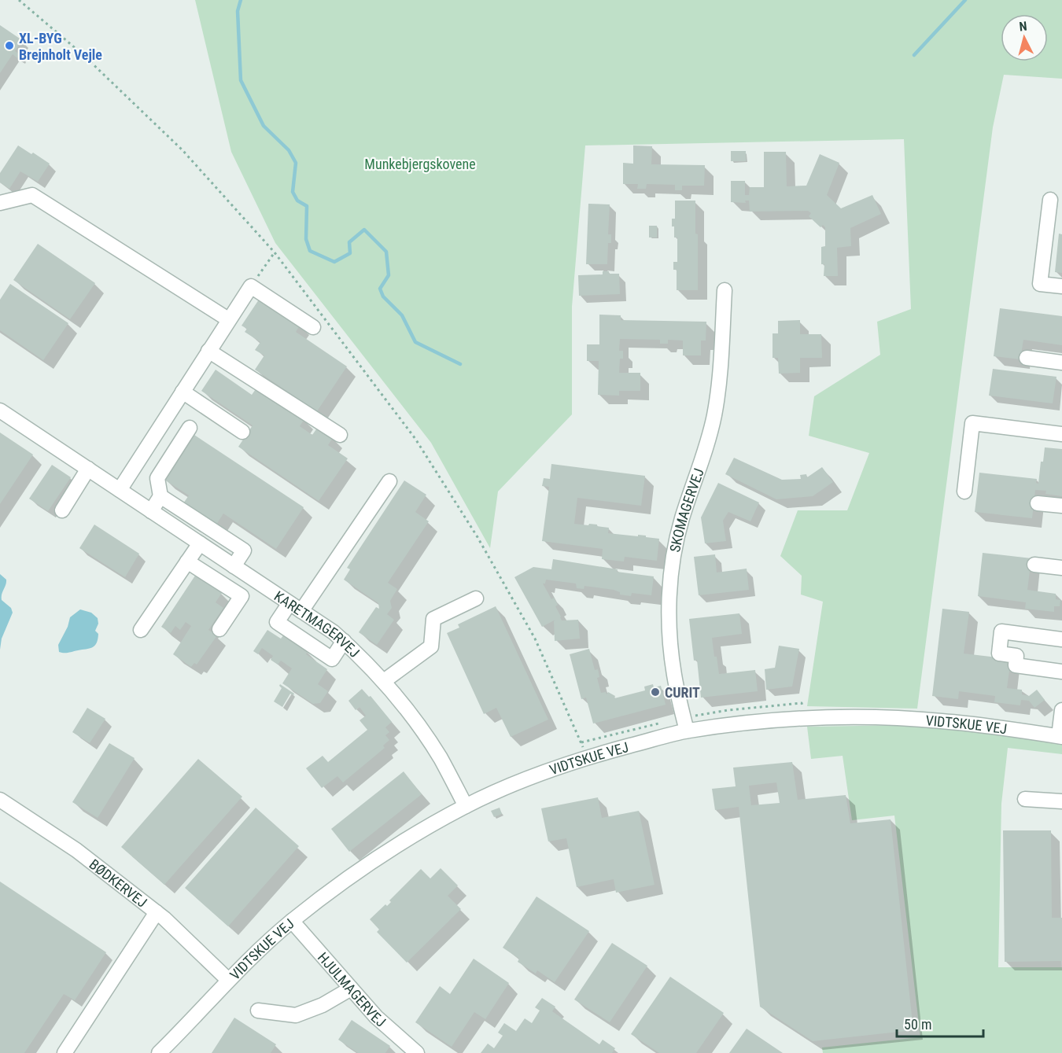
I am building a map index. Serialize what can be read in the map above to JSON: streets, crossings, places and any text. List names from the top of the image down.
{
  "streets": {
    "street": [
      "SKOMAGERVEJ",
      "KARETMAGERVEJ",
      "VIDTSKUE VEJ",
      "BØDKERVEJ",
      "HJULMAGERVEJ"
    ]
  },
  "crossings": [
    ["SKOMAGERVEJ", "VIDTSKUE VEJ"],
    ["KARETMAGERVEJ", "VIDTSKUE VEJ"],
    ["VIDTSKUE VEJ", "BØDKERVEJ"],
    ["VIDTSKUE VEJ", "HJULMAGERVEJ"]
  ],
  "parks": ["Munkebjergskovene"],
  "places": ["XL-BYG Brejnholt Vejle", "CURIT"],
  "scale_bar": "50 m",
  "north": "top"
}
